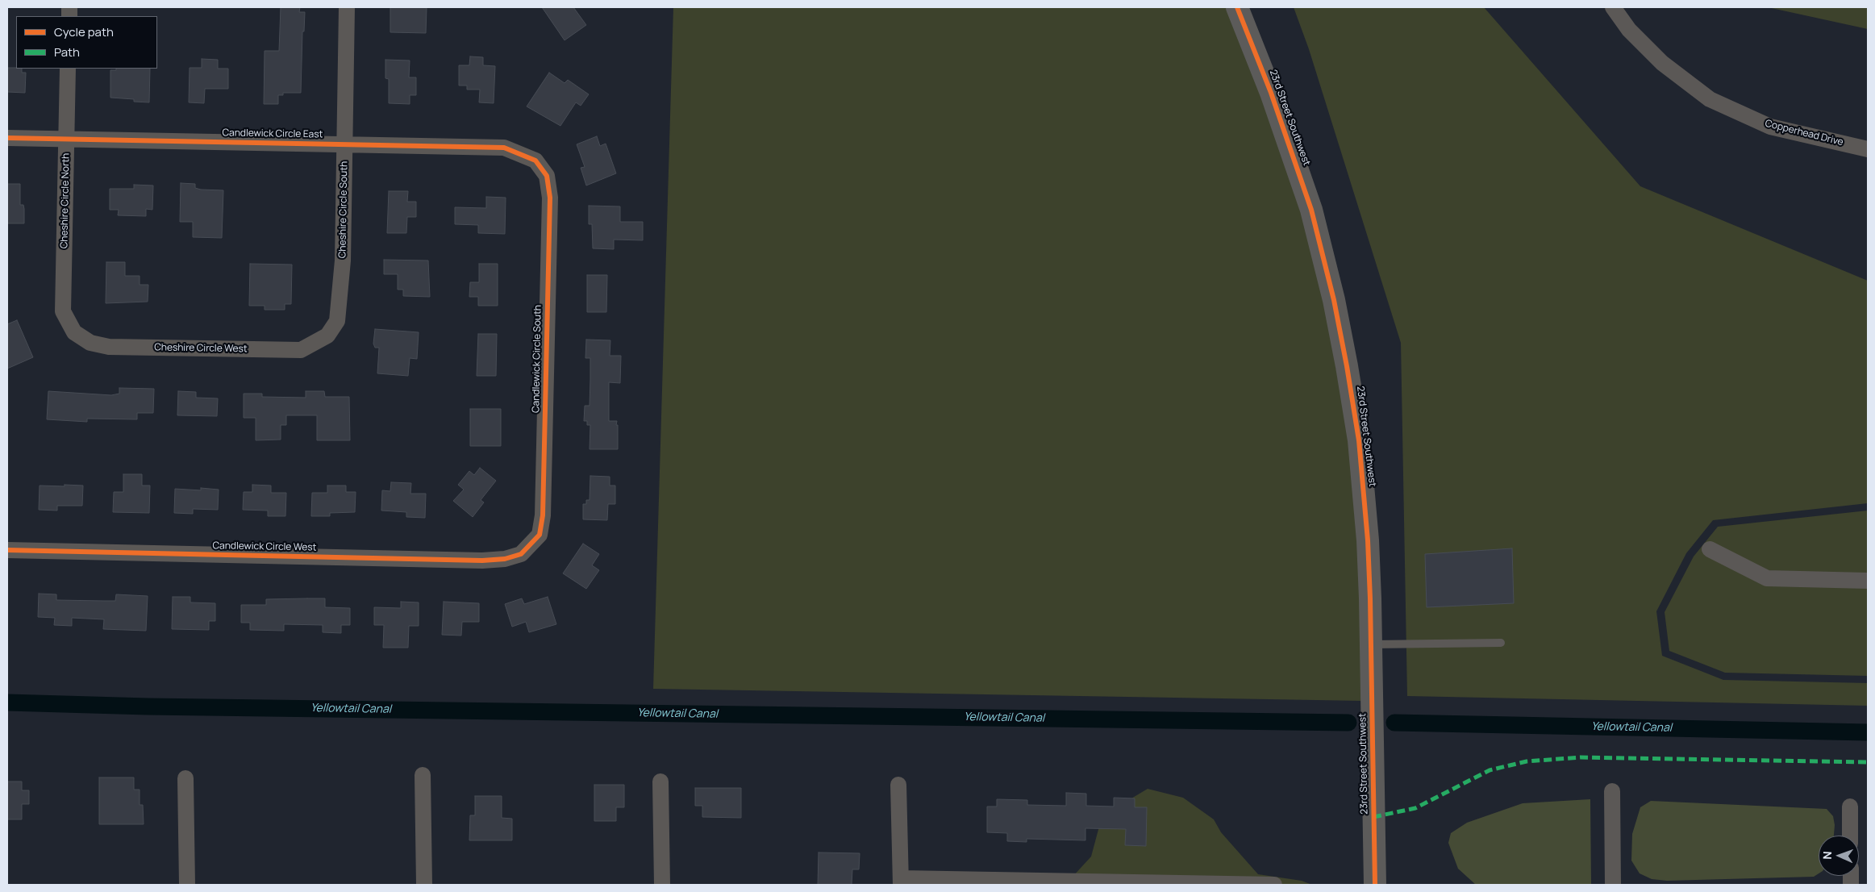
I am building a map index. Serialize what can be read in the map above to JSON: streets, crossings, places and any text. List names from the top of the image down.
{
  "streets": {
    "street": [
      "23rd Street Southwest",
      "Copperhead Drive",
      "Candlewick Circle East",
      "Cheshire Circle North",
      "Cheshire Circle South",
      "Cheshire Circle West",
      "Candlewick Circle South",
      "Candlewick Circle West"
    ]
  },
  "crossings": [
    ["Candlewick Circle East", "Cheshire Circle North"],
    ["Candlewick Circle East", "Cheshire Circle South"],
    ["Candlewick Circle East", "Candlewick Circle South"],
    ["Cheshire Circle North", "Cheshire Circle West"],
    ["Cheshire Circle South", "Cheshire Circle West"],
    ["Candlewick Circle South", "Candlewick Circle West"]
  ],
  "water": ["Yellowtail Canal"],
  "legend": ["Cycle path", "Path"],
  "north": "left"
}
